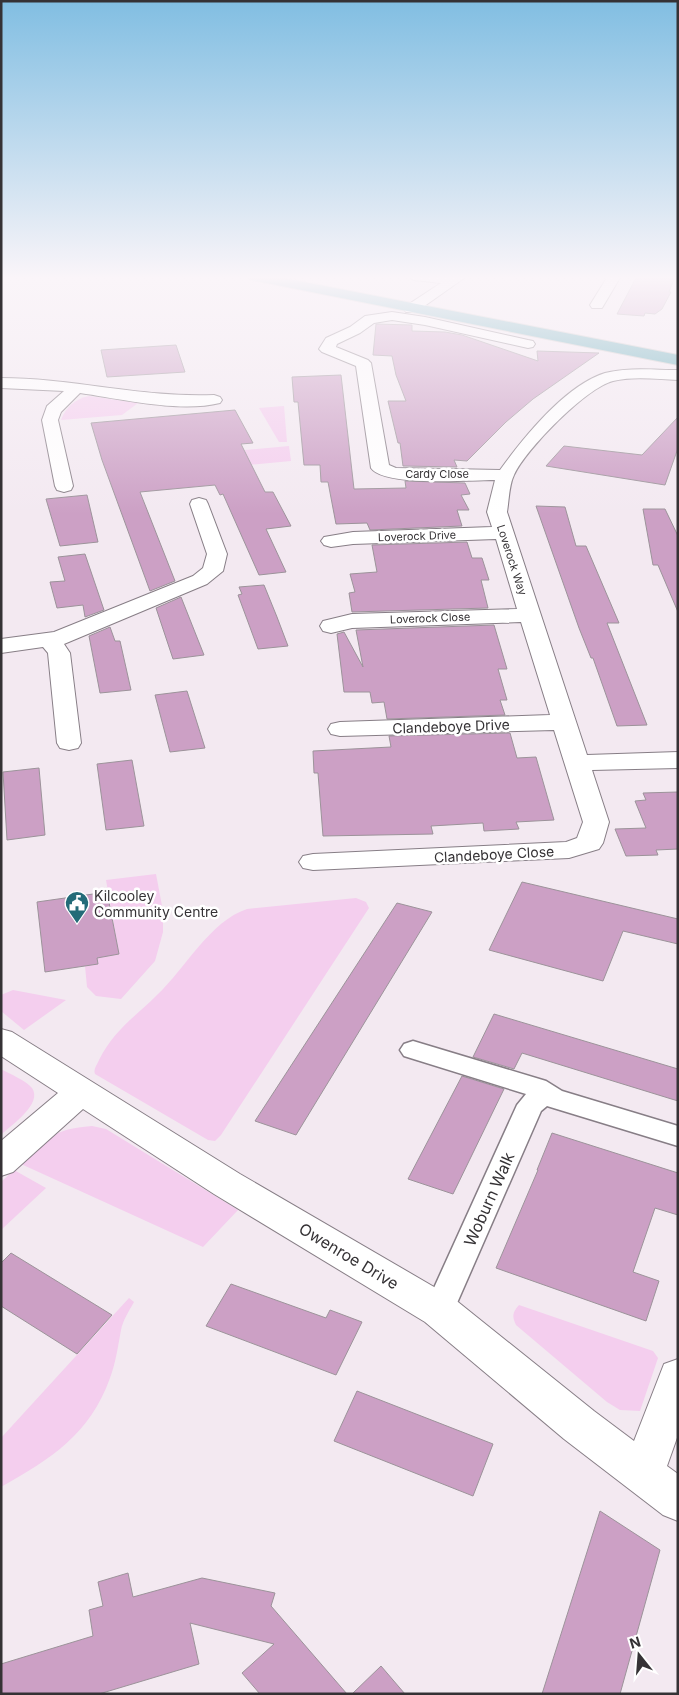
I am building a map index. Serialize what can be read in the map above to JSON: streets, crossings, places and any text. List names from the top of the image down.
{
  "streets": {
    "street": [
      "Cardy Close",
      "Loverock Drive",
      "Loverock Way",
      "Loverock Close",
      "Clandeboye Drive",
      "Clandeboye Close",
      "Woburn Walk",
      "Owenroe Drive"
    ]
  },
  "crossings": [
    ["Cardy Close", "Loverock Way"],
    ["Loverock Drive", "Loverock Way"],
    ["Loverock Way", "Loverock Close"],
    ["Loverock Way", "Clandeboye Drive"],
    ["Loverock Way", "Clandeboye Close"],
    ["Woburn Walk", "Owenroe Drive"]
  ],
  "places": {
    "public building": ["Kilcooley Community Centre"]
  },
  "north": "top"
}
